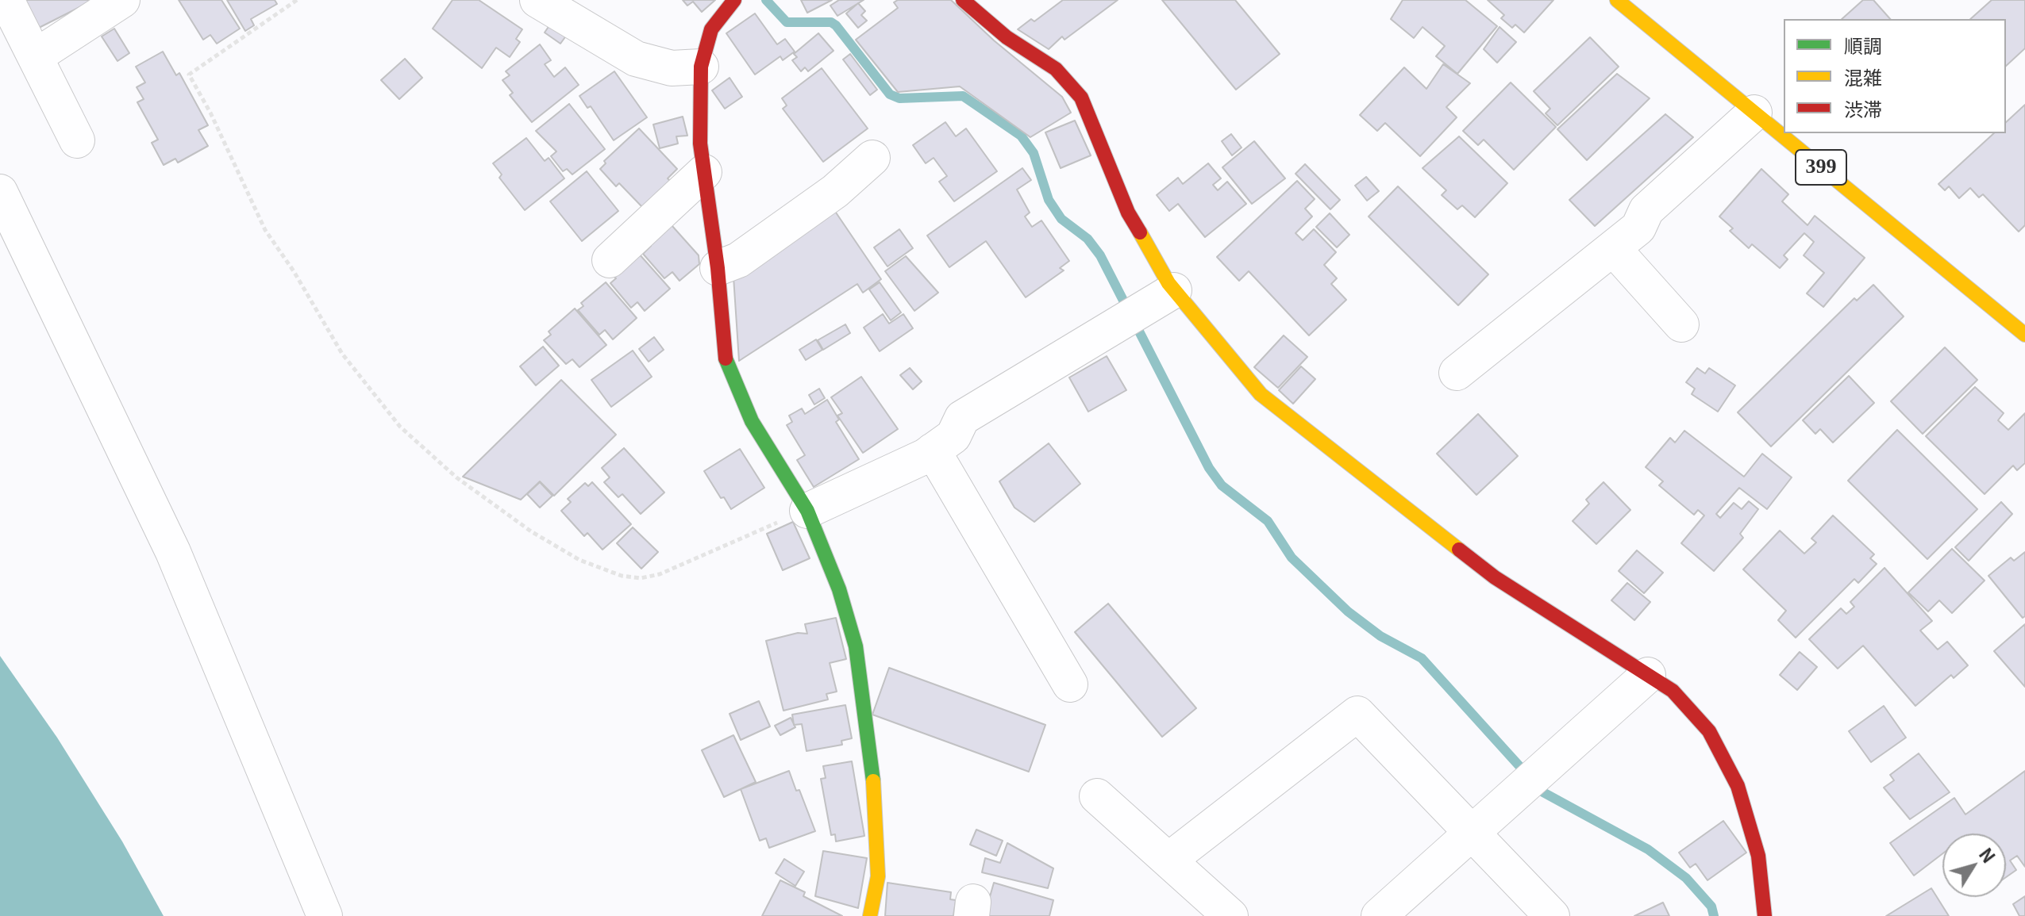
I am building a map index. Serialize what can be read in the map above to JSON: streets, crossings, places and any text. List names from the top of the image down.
{
  "streets": {
    "main road": ["399"]
  },
  "legend": ["順調", "混雑", "渋滞"],
  "north": "top right"
}
